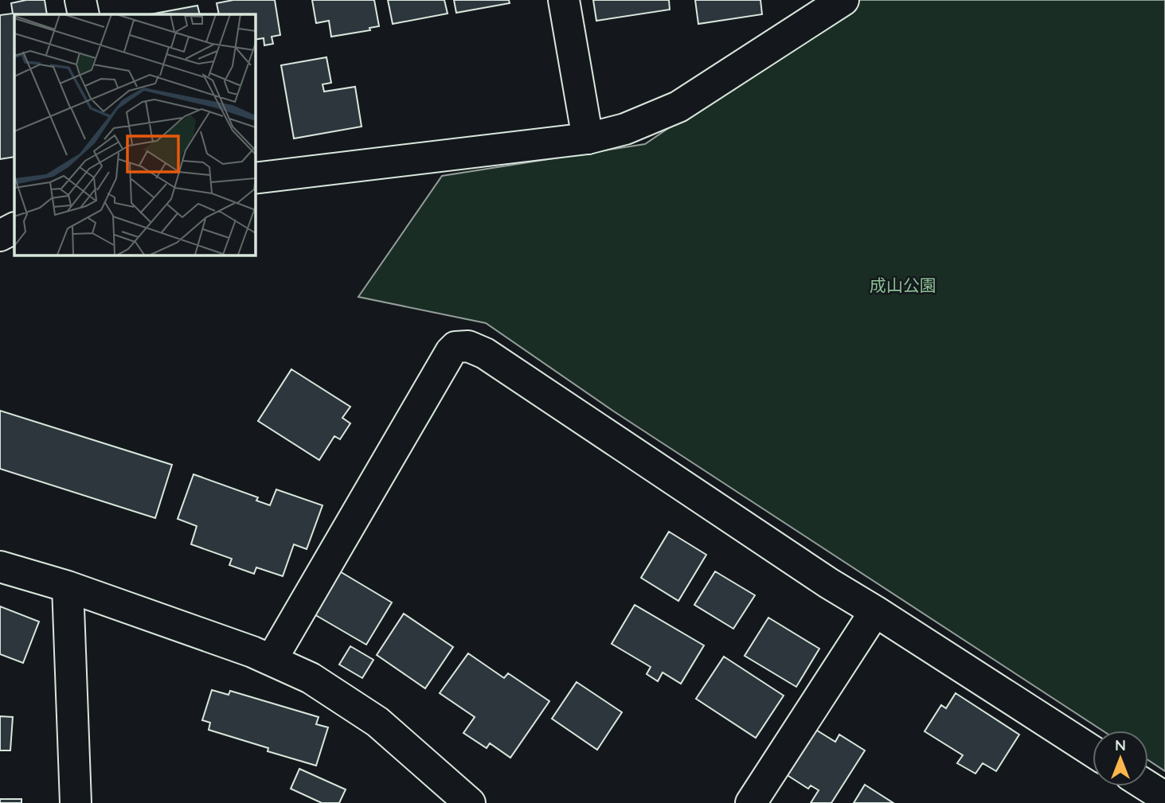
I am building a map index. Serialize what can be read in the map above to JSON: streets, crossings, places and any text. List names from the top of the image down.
{
  "parks": ["成山公園"],
  "north": "top"
}
